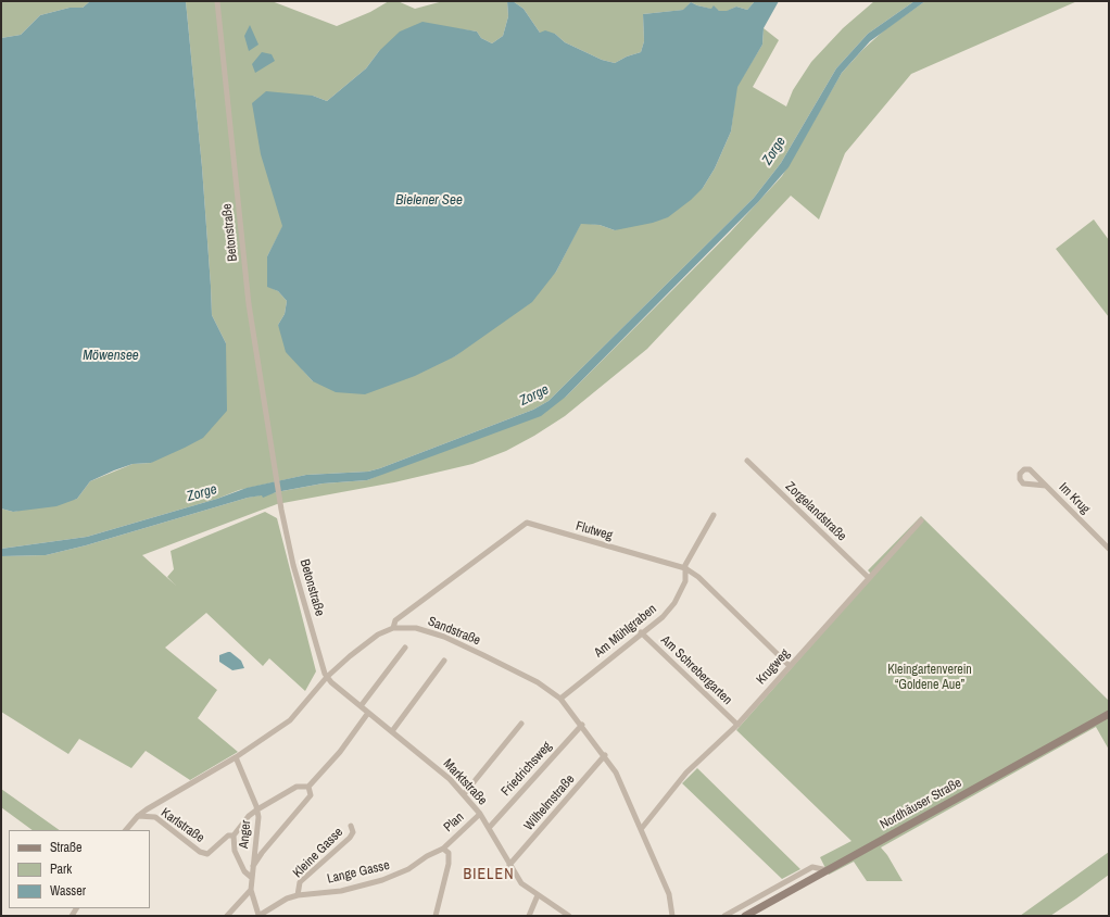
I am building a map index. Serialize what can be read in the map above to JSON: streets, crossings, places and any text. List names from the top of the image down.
{
  "streets": {
    "main road": ["Nordhäuser Straße"],
    "street": [
      "Betonstraße",
      "Im Krug",
      "Zorgelandstraße",
      "Flutweg",
      "Sandstraße",
      "Am Mühlgraben",
      "Krugweg",
      "Am Schrebergarten",
      "Friedrichsweg",
      "Marktstraße",
      "Wilhelmstraße",
      "Plan",
      "Karlstraße",
      "Anger",
      "Kleine Gasse",
      "Lange Gasse"
    ]
  },
  "crossings": [
    ["Betonstraße", "Sandstraße"],
    ["Betonstraße", "Marktstraße"],
    ["Zorgelandstraße", "Krugweg"],
    ["Flutweg", "Sandstraße"],
    ["Flutweg", "Am Mühlgraben"],
    ["Flutweg", "Krugweg"],
    ["Sandstraße", "Am Mühlgraben"],
    ["Sandstraße", "Krugweg"],
    ["Sandstraße", "Friedrichsweg"],
    ["Sandstraße", "Marktstraße"],
    ["Sandstraße", "Wilhelmstraße"],
    ["Sandstraße", "Karlstraße"],
    ["Am Mühlgraben", "Am Schrebergarten"],
    ["Krugweg", "Am Schrebergarten"],
    ["Friedrichsweg", "Marktstraße"],
    ["Marktstraße", "Wilhelmstraße"],
    ["Marktstraße", "Plan"],
    ["Marktstraße", "Anger"],
    ["Plan", "Lange Gasse"],
    ["Kleine Gasse", "Lange Gasse"]
  ],
  "districts": ["BIELEN"],
  "water": ["Zorge", "Bielener See", "Möwensee"],
  "parks": ["Kleingartenverein “Goldene Aue”"],
  "legend": ["Straße", "Park", "Wasser"]
}
